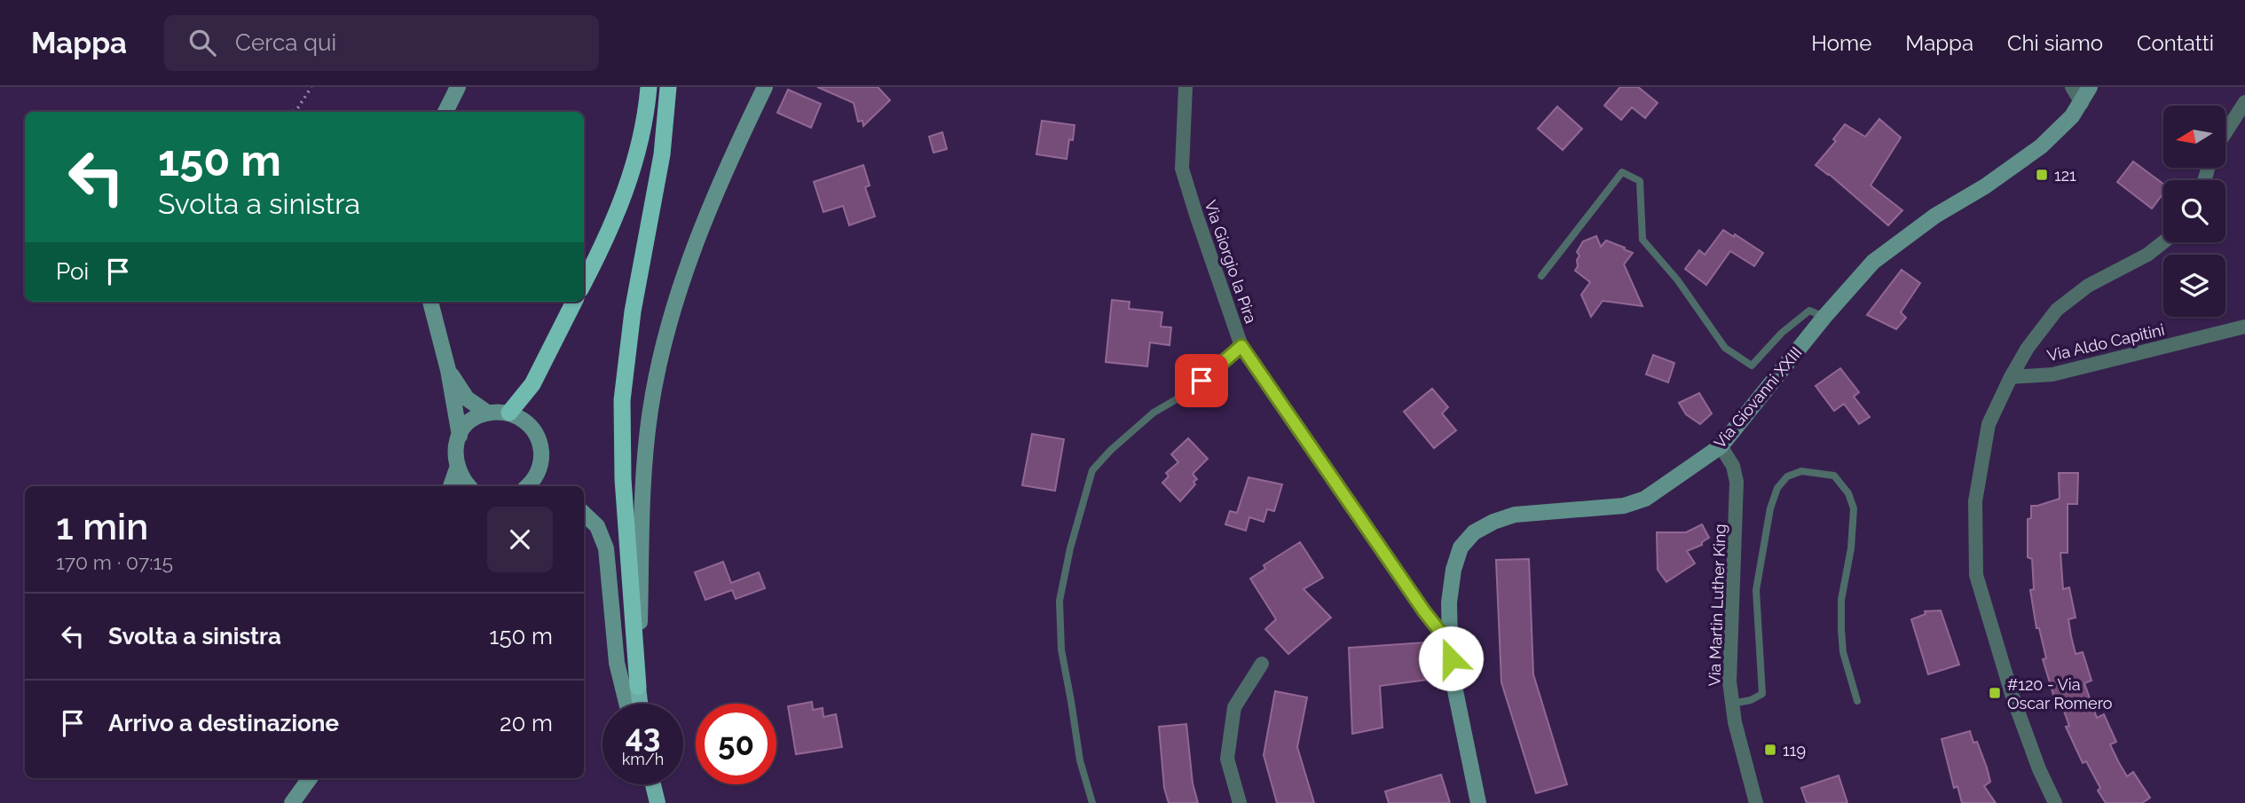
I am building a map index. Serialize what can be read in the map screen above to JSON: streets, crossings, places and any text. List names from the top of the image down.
{
  "streets": {
    "main road": ["Via Giovanni XXIII"],
    "street": ["Via Giorgio la Pira", "Via Aldo Capitini", "Via Martin Luther King"]
  },
  "crossings": [
    ["Via Giorgio la Pira", "Via Giovanni XXIII"],
    ["Via Giovanni XXIII", "Via Martin Luther King"]
  ],
  "places": {
    "transit": ["121", "#120 - Via Oscar Romero", "119"]
  },
  "north": "left",
  "page": {
    "header": "Mappa",
    "search": "Cerca qui",
    "nav": [
      "Home",
      "Mappa",
      "Chi siamo",
      "Contatti"
    ],
    "turn": ["150 m", "Svolta a sinistra"],
    "then": "Poi",
    "heading": ["1 min", "170 m · 07:15"],
    "list": [
      {
        "name": "Svolta a sinistra",
        "value": "150 m"
      },
      {
        "name": "Arrivo a destinazione",
        "value": "20 m"
      }
    ],
    "speed": "43 km/h",
    "limit": "50"
  }
}
